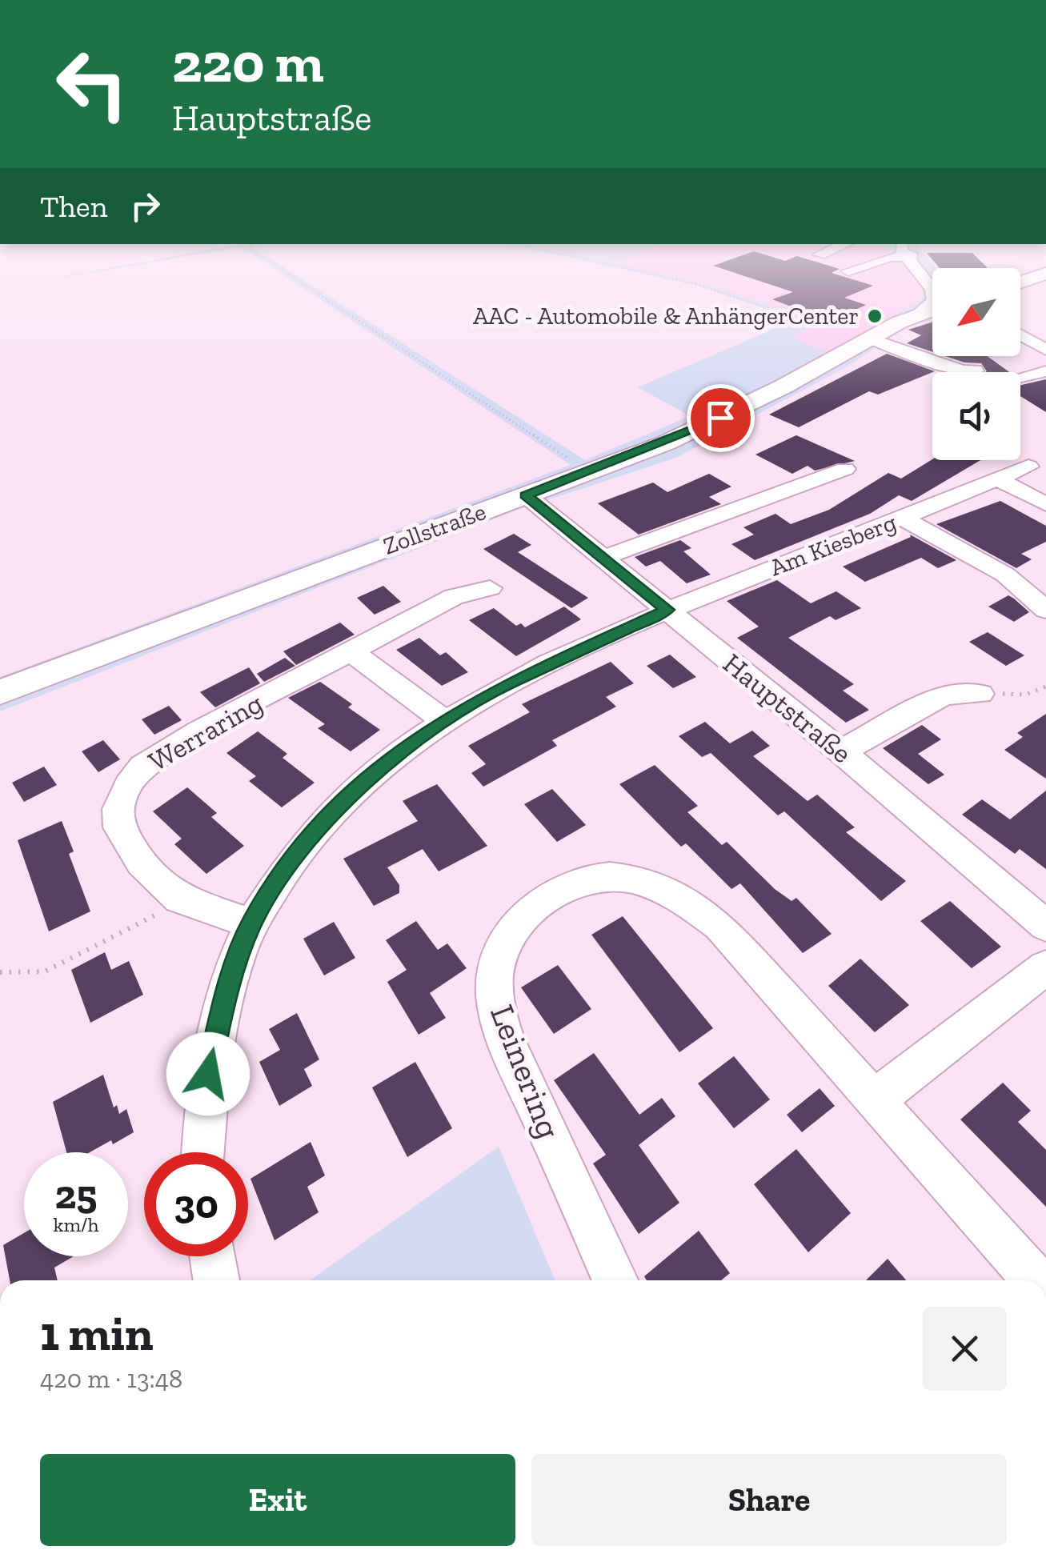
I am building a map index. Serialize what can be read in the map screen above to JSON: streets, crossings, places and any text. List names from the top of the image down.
{
  "streets": {
    "main road": ["Zollstraße"],
    "street": [
      "Am Kiesberg",
      "Hauptstraße",
      "Werraring",
      "Leinering"
    ]
  },
  "crossings": [
    ["Zollstraße", "Hauptstraße"],
    ["Am Kiesberg", "Hauptstraße"],
    ["Am Kiesberg", "Werraring"]
  ],
  "places": ["AAC - Automobile & AnhängerCenter"],
  "north": "bottom left",
  "page": {
    "turn": ["220 m", "Hauptstraße"],
    "then": "Then",
    "speed": "25 km/h",
    "limit": "30",
    "heading": ["1 min", "420 m · 13:48"],
    "buttons": ["Exit", "Share"]
  }
}
